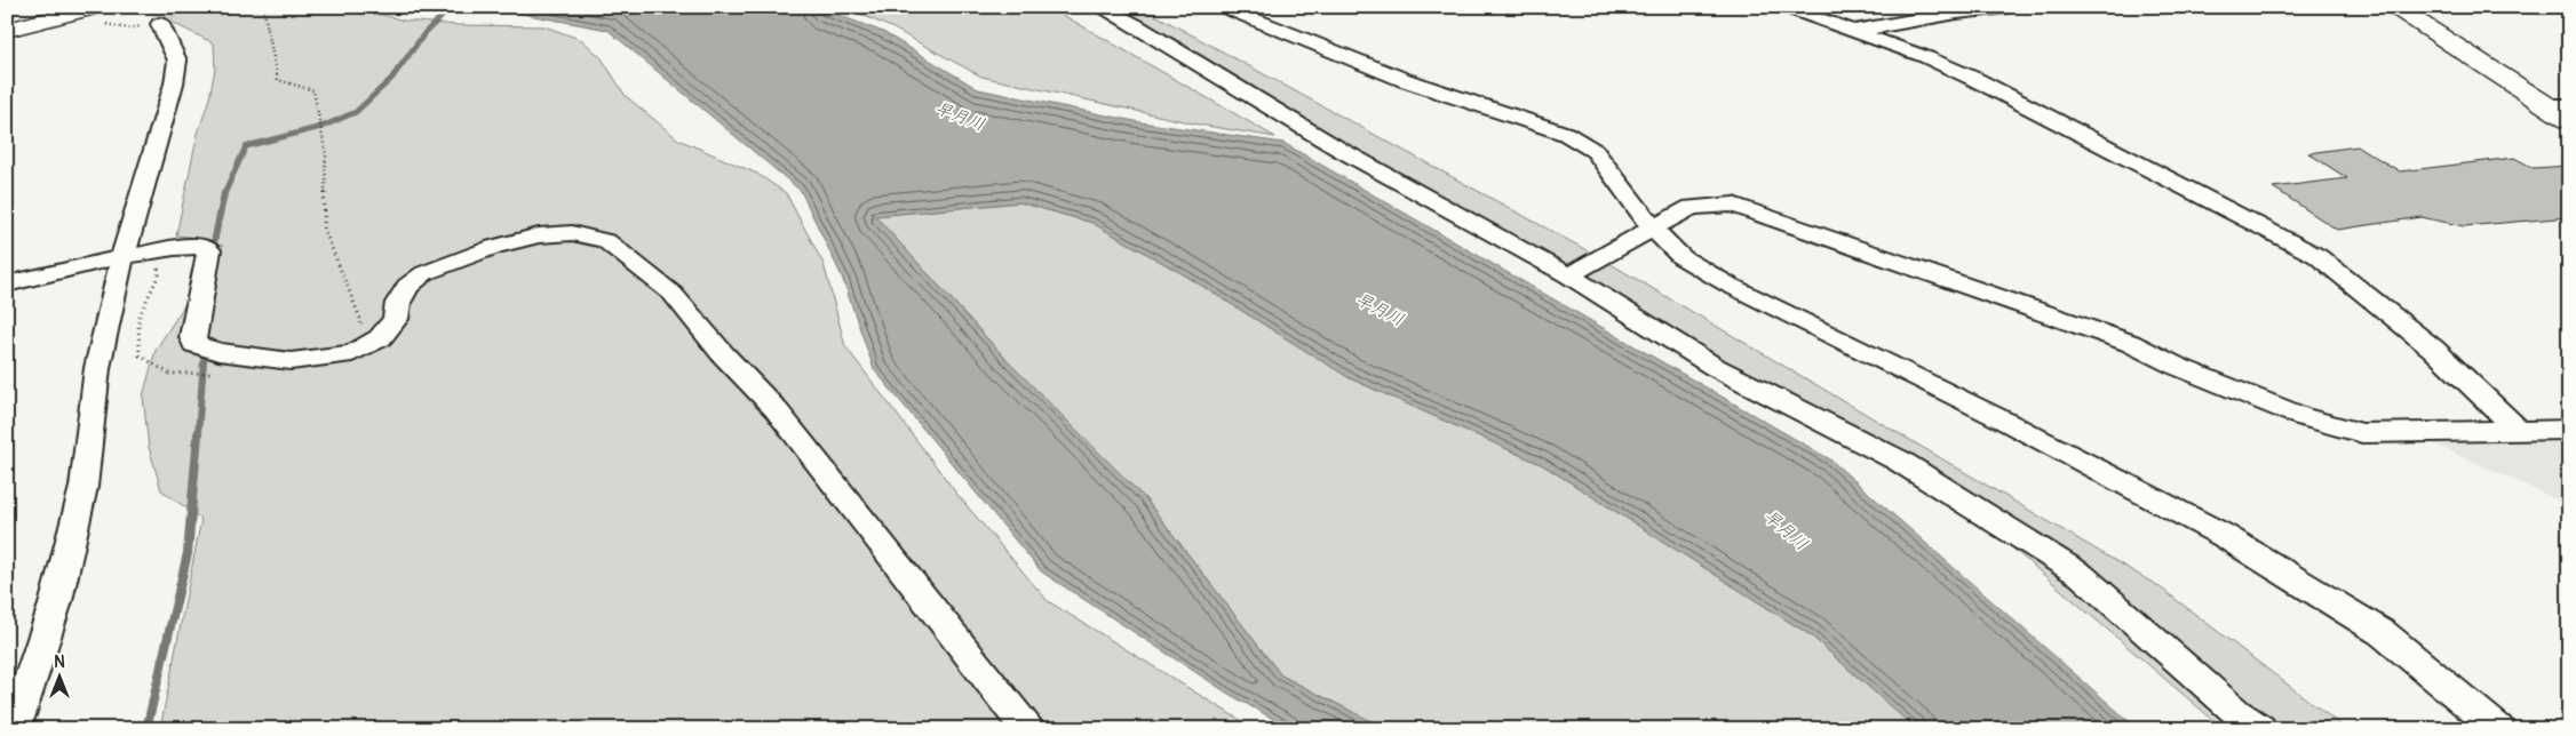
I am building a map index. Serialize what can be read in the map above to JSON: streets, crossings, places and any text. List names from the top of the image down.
{
  "water": ["早月川"],
  "north": "top"
}
